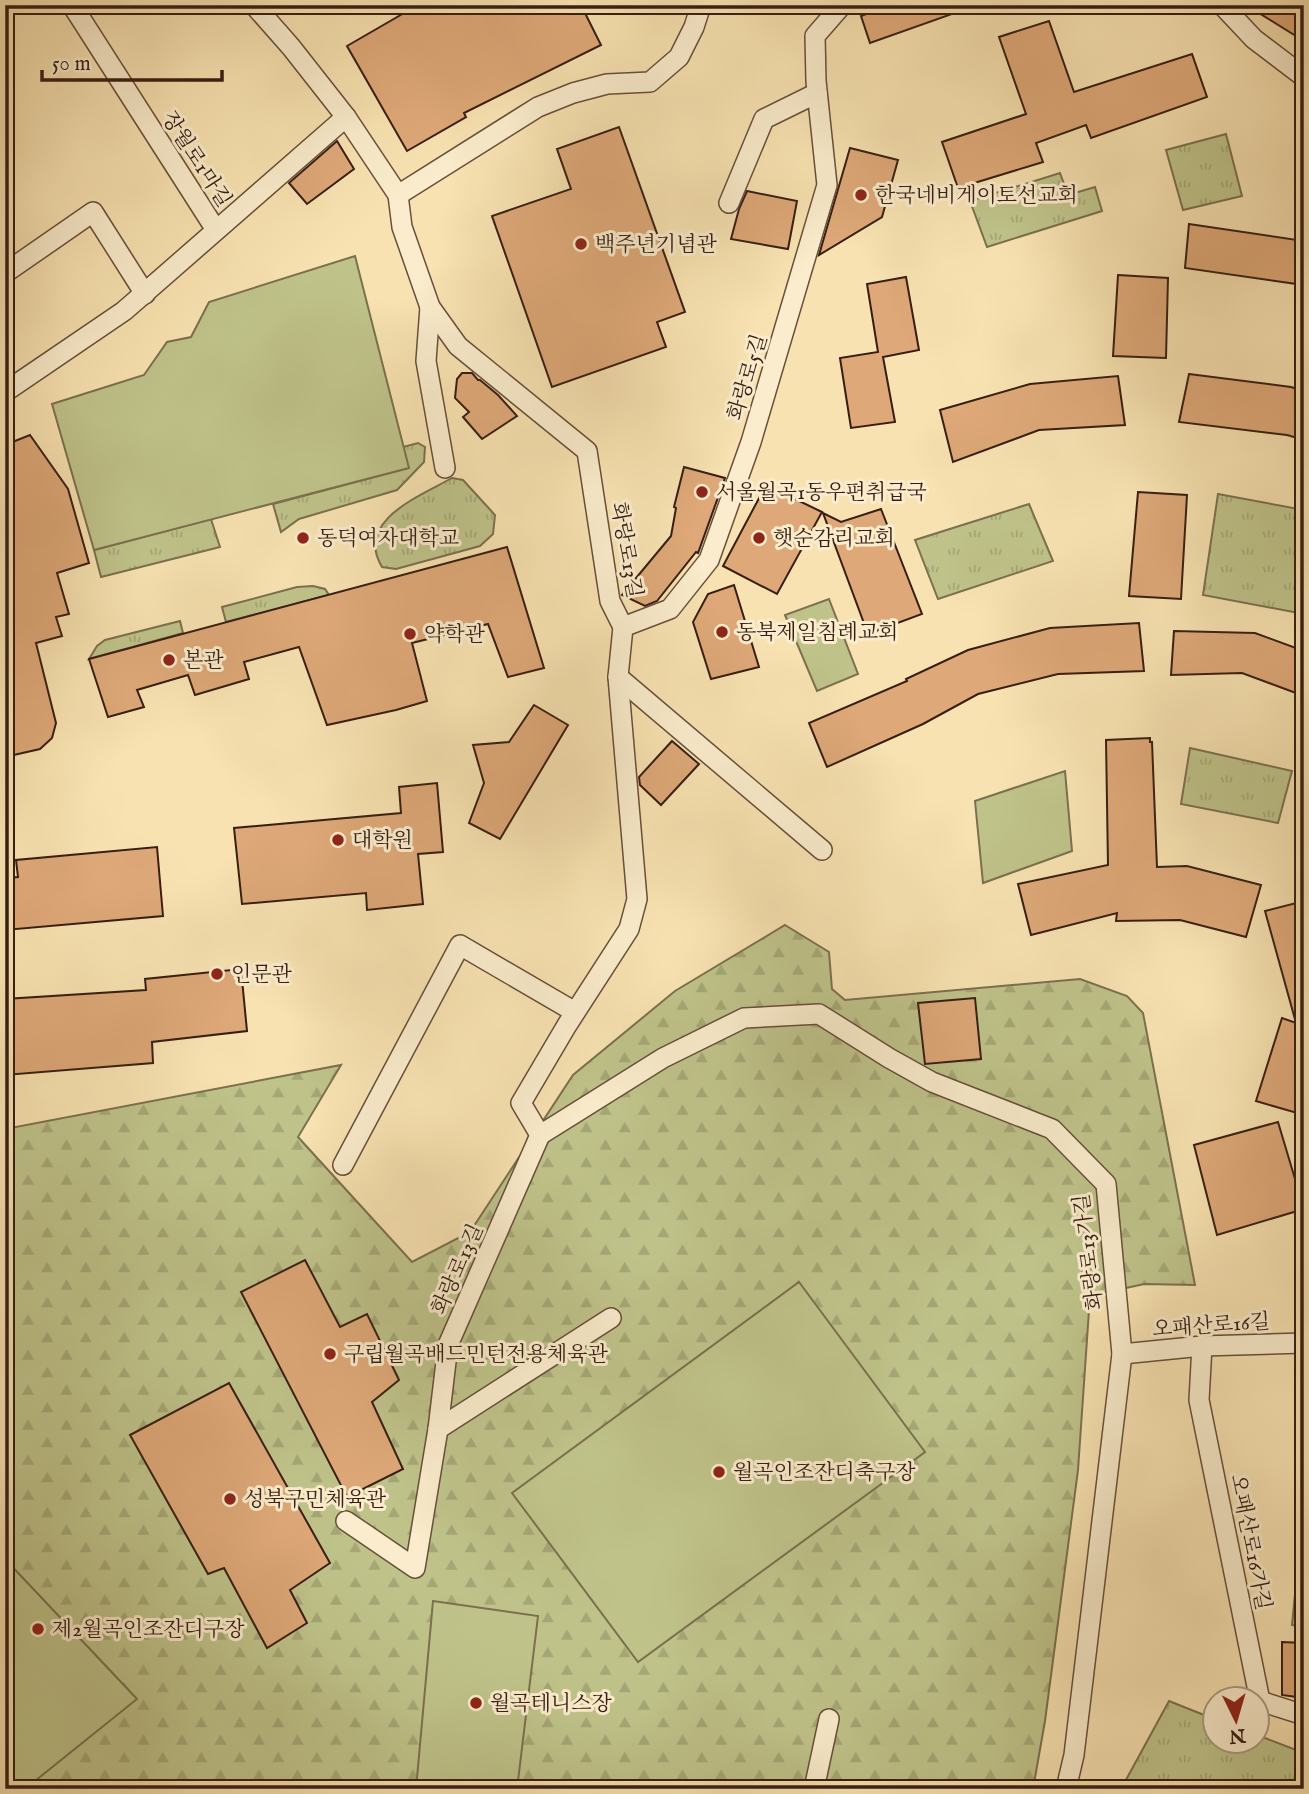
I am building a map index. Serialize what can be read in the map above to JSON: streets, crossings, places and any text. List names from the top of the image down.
{
  "streets": {
    "street": [
      "장월로1마길",
      "화랑로5길",
      "화랑로13길",
      "화랑로13가길",
      "오패산로16길",
      "오패산로16가길"
    ]
  },
  "crossings": [
    ["화랑로5길", "화랑로13길"],
    ["화랑로13길", "화랑로13가길"],
    ["화랑로13가길", "오패산로16길"],
    ["오패산로16길", "오패산로16가길"]
  ],
  "places": [
    "한국네비게이토선교회",
    "백주년기념관",
    "서울월곡1동우편취급국",
    "동덕여자대학교",
    "햇순감리교회",
    "동북제일침례교회",
    "약학관",
    "본관",
    "대학원",
    "인문관",
    "구립월곡배드민턴전용체육관",
    "월곡인조잔디축구장",
    "성북구민체육관",
    "제2월곡인조잔디구장",
    "월곡테니스장"
  ],
  "scale_bar": "50 m",
  "north": "bottom"
}
